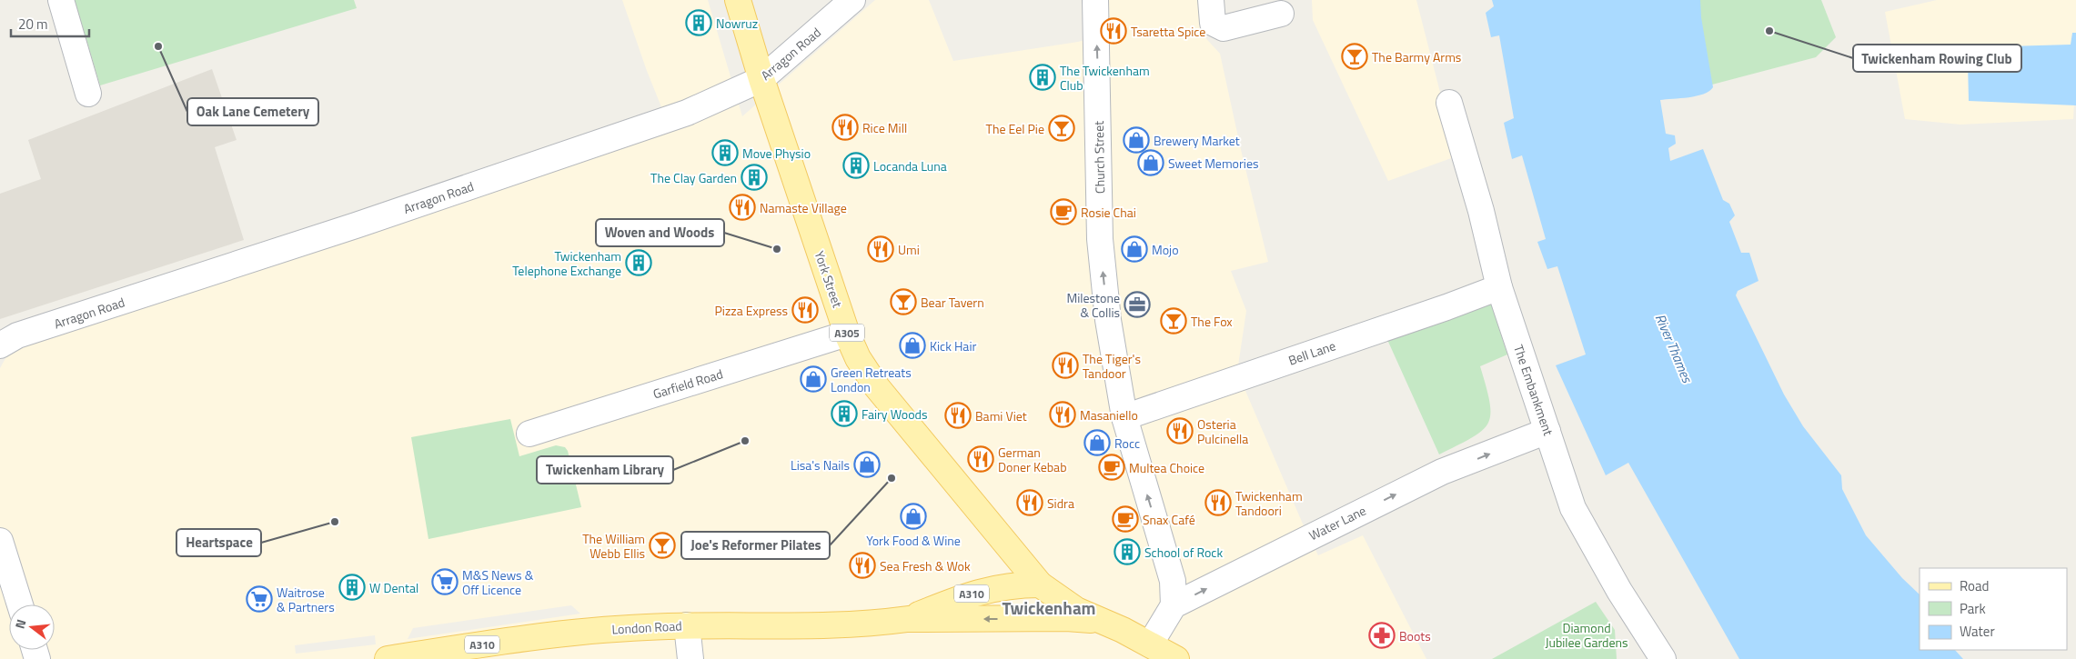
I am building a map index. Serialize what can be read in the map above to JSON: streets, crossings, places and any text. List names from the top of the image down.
{
  "streets": {
    "main road": [
      "York Street",
      "A305",
      "A310",
      "London Road"
    ],
    "street": [
      "Arragon Road",
      "Church Street",
      "Bell Lane",
      "Garfield Road",
      "The Embankment",
      "Water Lane"
    ]
  },
  "crossings": [
    ["Arragon Road", "York Street"],
    ["Church Street", "Bell Lane"],
    ["Church Street", "Water Lane"],
    ["York Street", "Garfield Road"],
    ["York Street", "London Road"],
    ["Bell Lane", "The Embankment"],
    ["The Embankment", "Water Lane"]
  ],
  "one_way": ["Church Street", "Water Lane"],
  "districts": ["Twickenham"],
  "water": ["River Thames"],
  "parks": ["Diamond Jubilee Gardens"],
  "places": {
    "building": [
      "Nowruz",
      "The Twickenham Club",
      "Move Physio",
      "Locanda Luna",
      "The Clay Garden",
      "Twickenham Telephone Exchange",
      "Fairy Woods",
      "School of Rock",
      "W Dental"
    ],
    "restaurant": [
      "Tsaretta Spice",
      "Rice Mill",
      "Namaste Village",
      "Umi",
      "Pizza Express",
      "The Tiger's Tandoor",
      "Masaniello",
      "Bami Viet",
      "Osteria Pulcinella",
      "German Doner Kebab",
      "Sidra",
      "Twickenham Tandoori",
      "Sea Fresh & Wok"
    ],
    "other": [
      "Twickenham Rowing Club",
      "Oak Lane Cemetery",
      "Woven and Woods",
      "Twickenham Library",
      "Joe's Reformer Pilates",
      "Heartspace"
    ],
    "bar": [
      "The Barmy Arms",
      "The Eel Pie",
      "Bear Tavern",
      "The Fox",
      "The William Webb Ellis"
    ],
    "shop": [
      "Brewery Market",
      "Sweet Memories",
      "Mojo",
      "Kick Hair",
      "Green Retreats London",
      "Rocc",
      "Lisa's Nails",
      "York Food & Wine"
    ],
    "cafe": ["Rosie Chai", "Multea Choice", "Snax Café"],
    "office": ["Milestone & Collis"],
    "supermarket": ["M&S News & Off Licence", "Waitrose & Partners"],
    "pharmacy": ["Boots"]
  },
  "legend": ["Road", "Park", "Water"],
  "scale_bar": "20 m",
  "north": "left"
}
